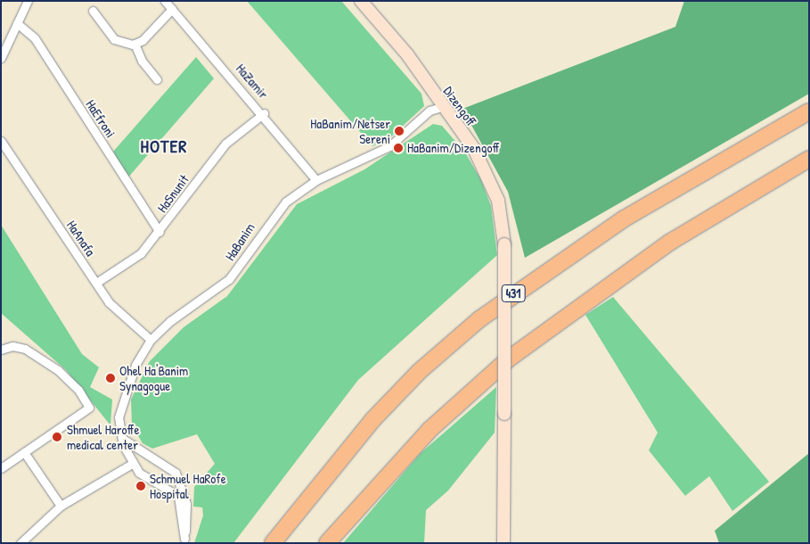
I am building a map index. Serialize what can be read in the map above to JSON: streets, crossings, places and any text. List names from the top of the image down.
{
  "streets": {
    "highway": ["431"],
    "street": [
      "HaZamir",
      "Dizengoff",
      "HaEfroni",
      "HaSnunit",
      "HaAnafa",
      "HaBanim"
    ]
  },
  "crossings": [
    ["HaZamir", "HaSnunit"],
    ["HaZamir", "HaBanim"],
    ["Dizengoff", "HaBanim"],
    ["HaEfroni", "HaSnunit"],
    ["HaSnunit", "HaAnafa"],
    ["HaAnafa", "HaBanim"]
  ],
  "districts": ["HOTER"],
  "places": [
    "HaBanim/Netser Sereni",
    "HaBanim/Dizengoff",
    "Ohel Ha'Banim Synagogue",
    "Shmuel Haroffe medical center",
    "Schmuel HaRofe Hospital"
  ]
}
